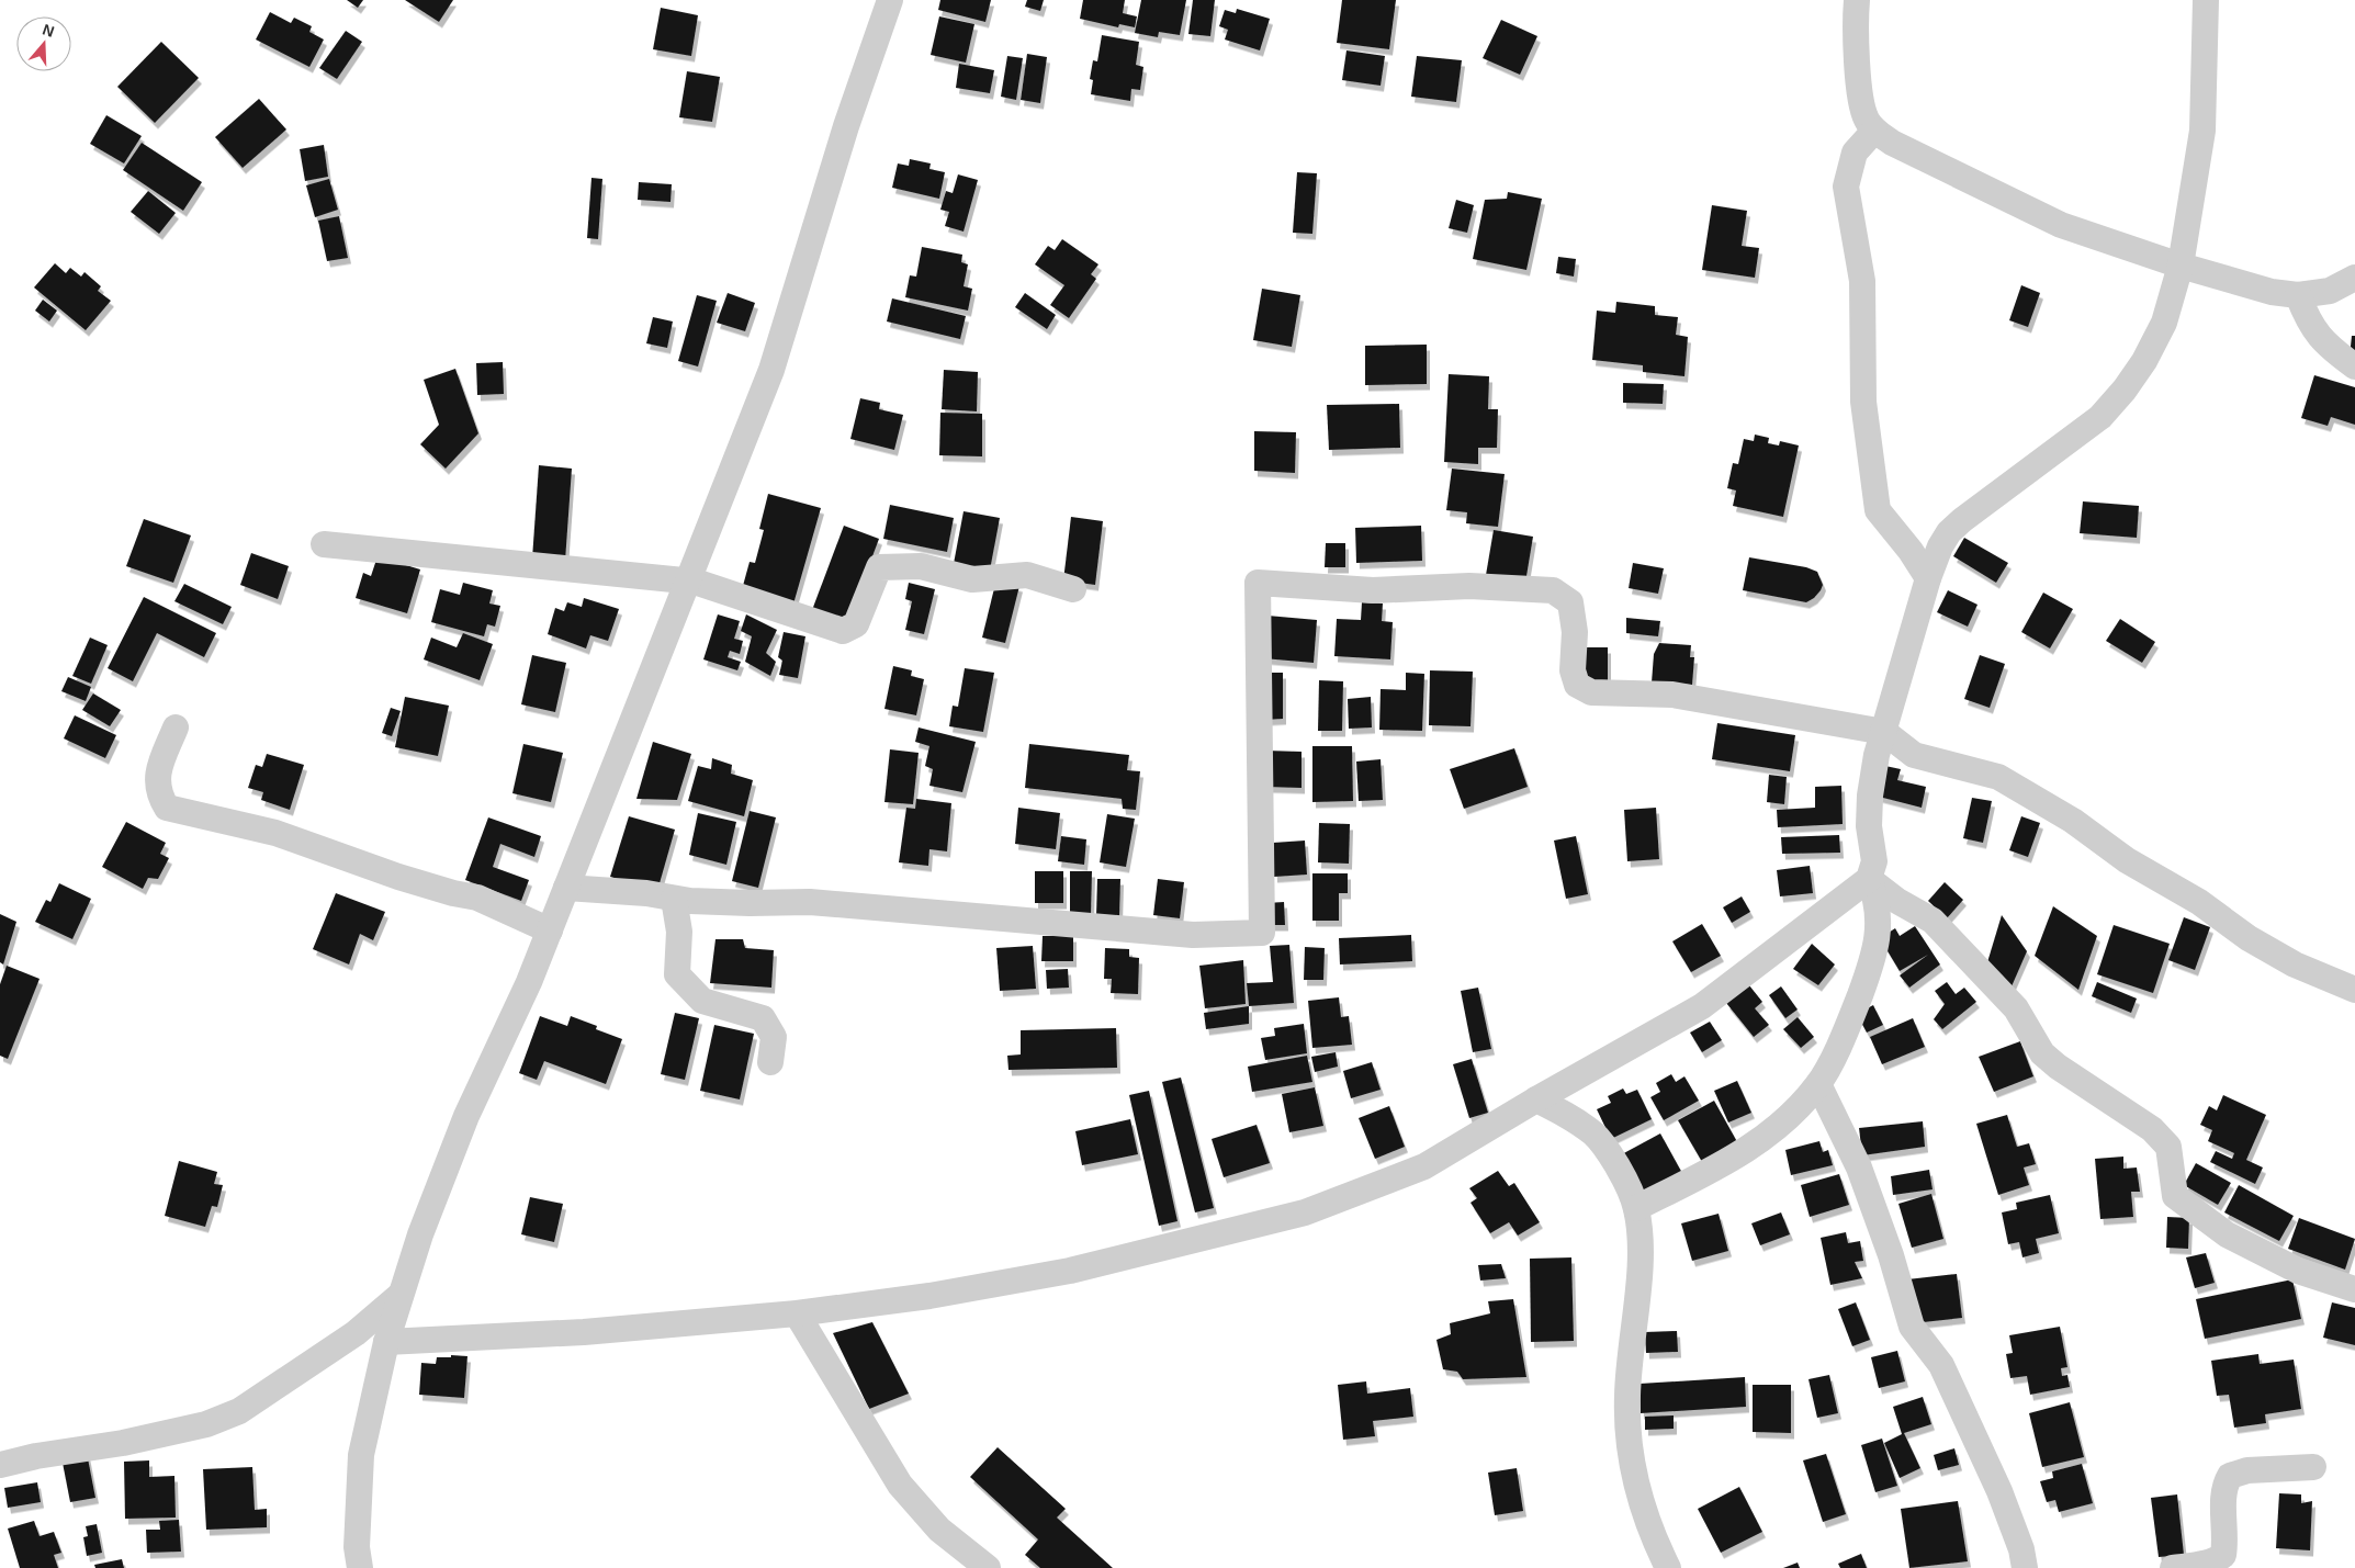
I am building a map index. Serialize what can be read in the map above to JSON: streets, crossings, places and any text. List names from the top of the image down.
{
  "north": "top"
}
